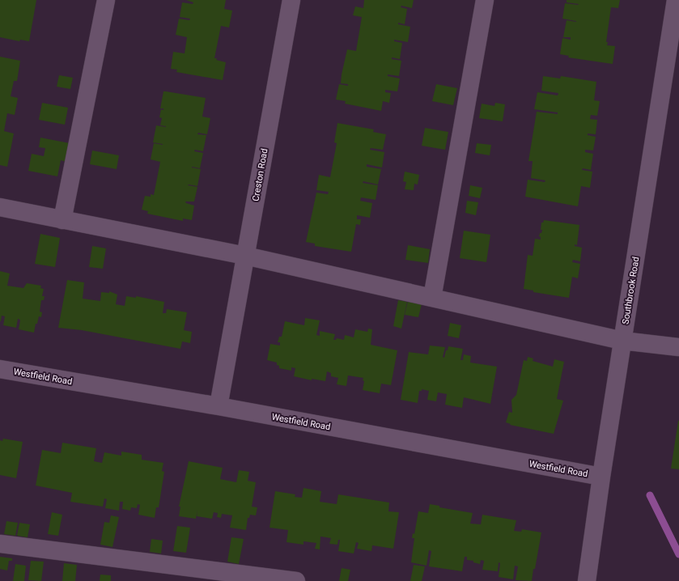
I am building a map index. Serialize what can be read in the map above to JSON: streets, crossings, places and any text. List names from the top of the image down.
{
  "streets": {
    "street": ["Creston Road", "Southbrook Road", "Westfield Road"]
  },
  "crossings": [
    ["Creston Road", "Westfield Road"],
    ["Southbrook Road", "Westfield Road"]
  ]
}
